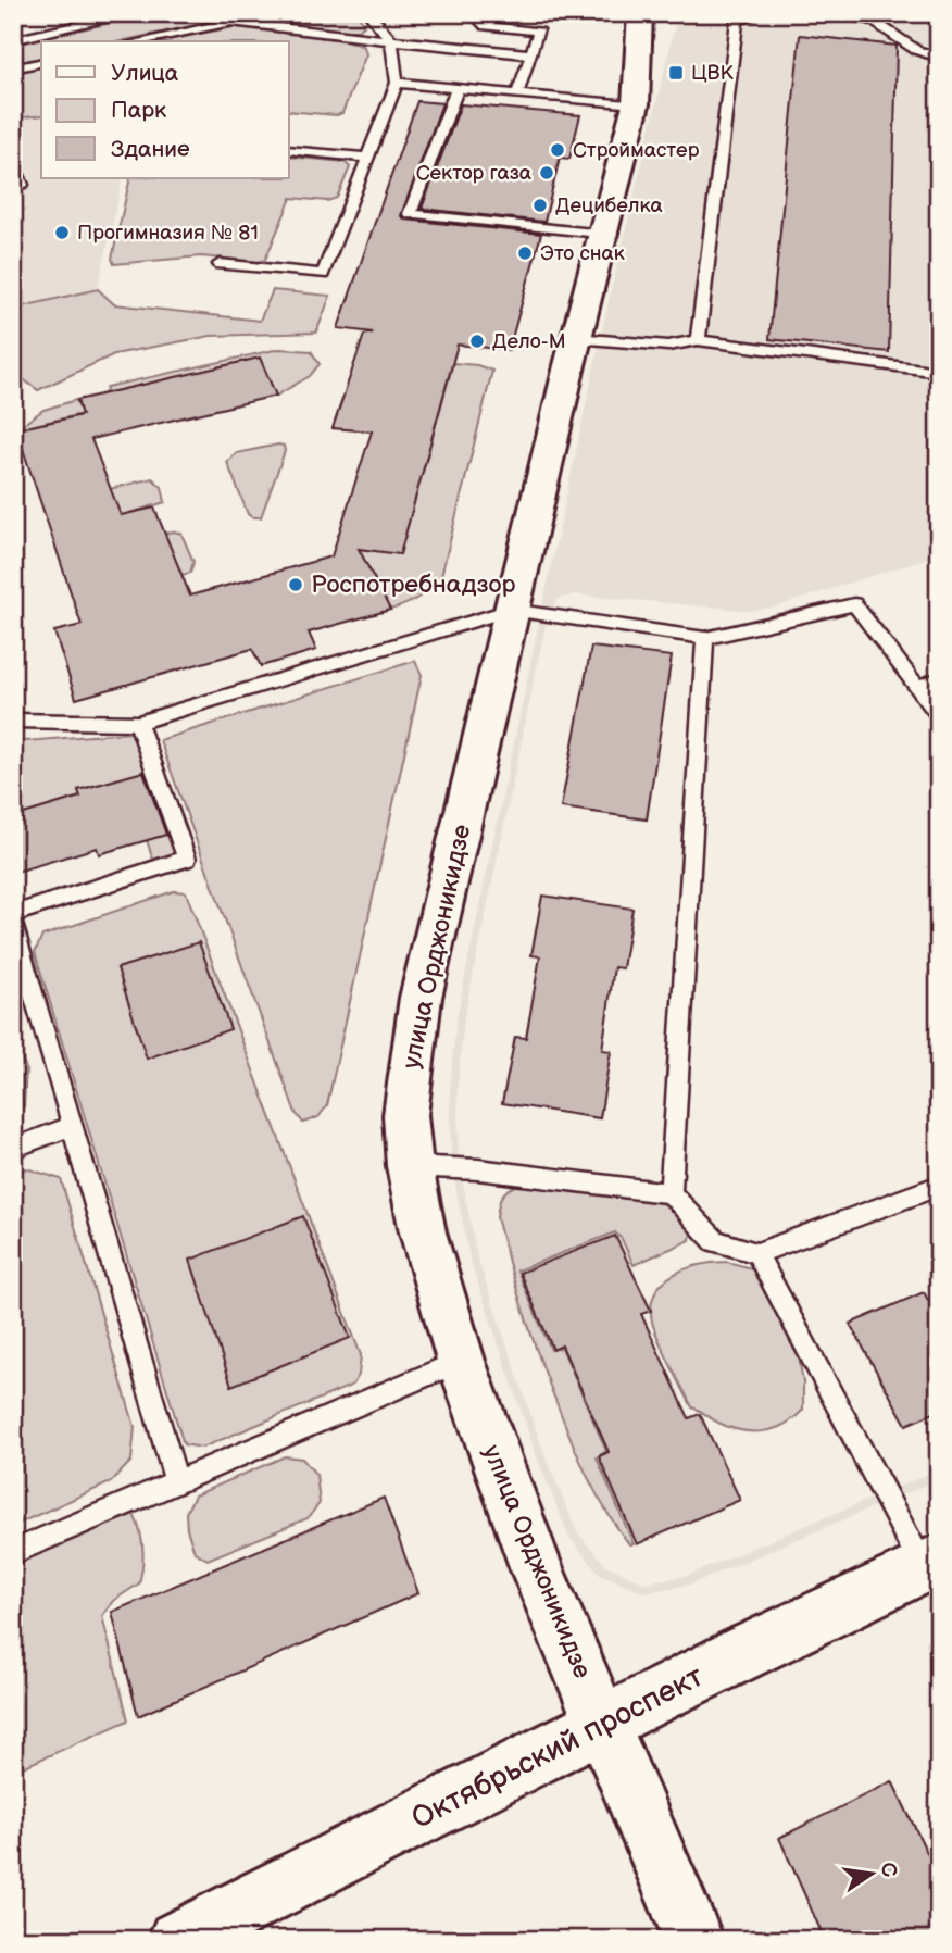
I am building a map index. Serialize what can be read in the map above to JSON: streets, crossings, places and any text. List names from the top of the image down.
{
  "streets": {
    "main road": ["улица Орджоникидзе", "Октябрьский проспект"]
  },
  "crossings": [
    ["улица Орджоникидзе", "Октябрьский проспект"]
  ],
  "places": {
    "transit": ["ЦВК"],
    "other": [
      "Строймастер",
      "Сектор газа",
      "Децибелка",
      "Прогимназия № 81",
      "Это снак",
      "Дело-М",
      "Роспотребнадзор"
    ]
  },
  "legend": ["Улица", "Парк", "Здание"],
  "north": "right"
}
